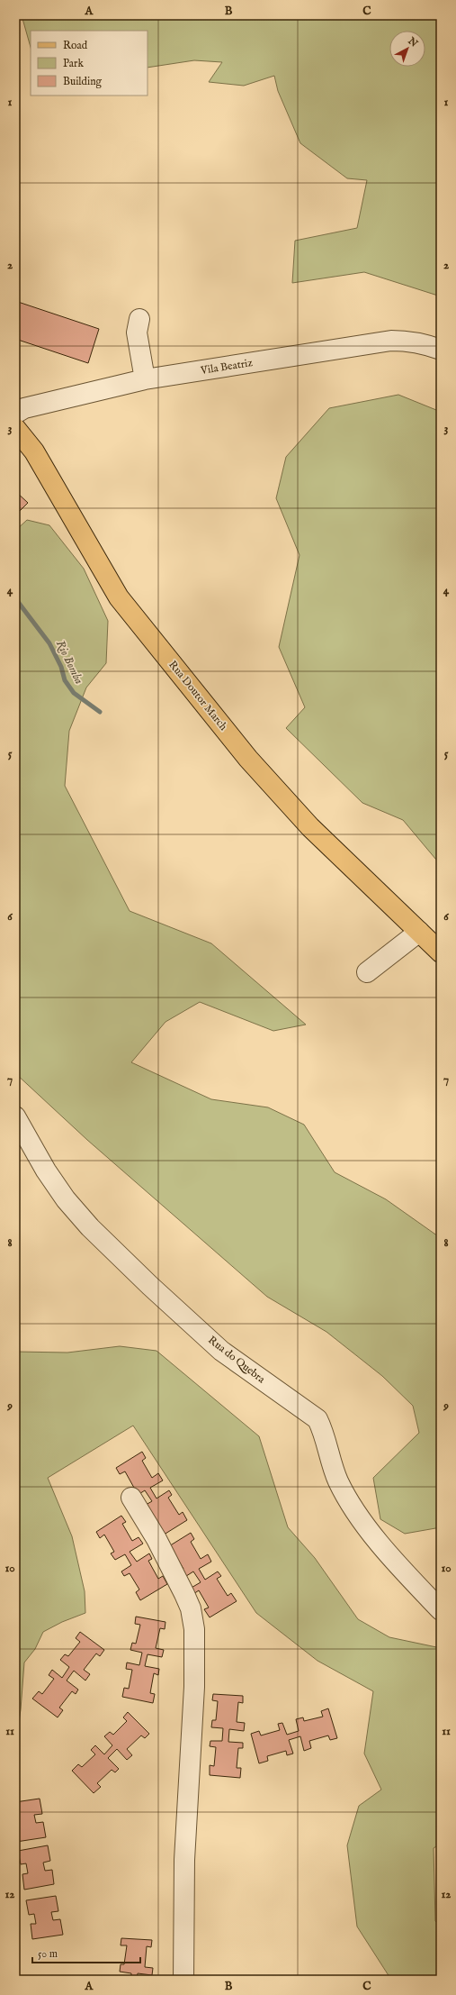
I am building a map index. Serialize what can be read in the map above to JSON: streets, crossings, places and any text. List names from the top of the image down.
{
  "streets": {
    "main road": ["Rua Doutor March"],
    "street": ["Vila Beatriz", "Rua do Quebra"]
  },
  "water": ["Rio Bomba"],
  "legend": ["Road", "Park", "Building"],
  "scale_bar": "50 m",
  "north": "top right",
  "grid": {
    "columns": ["A", "B", "C"],
    "rows": [
      "1",
      "2",
      "3",
      "4",
      "5",
      "6",
      "7",
      "8",
      "9",
      "10",
      "11",
      "12"
    ]
  }
}
